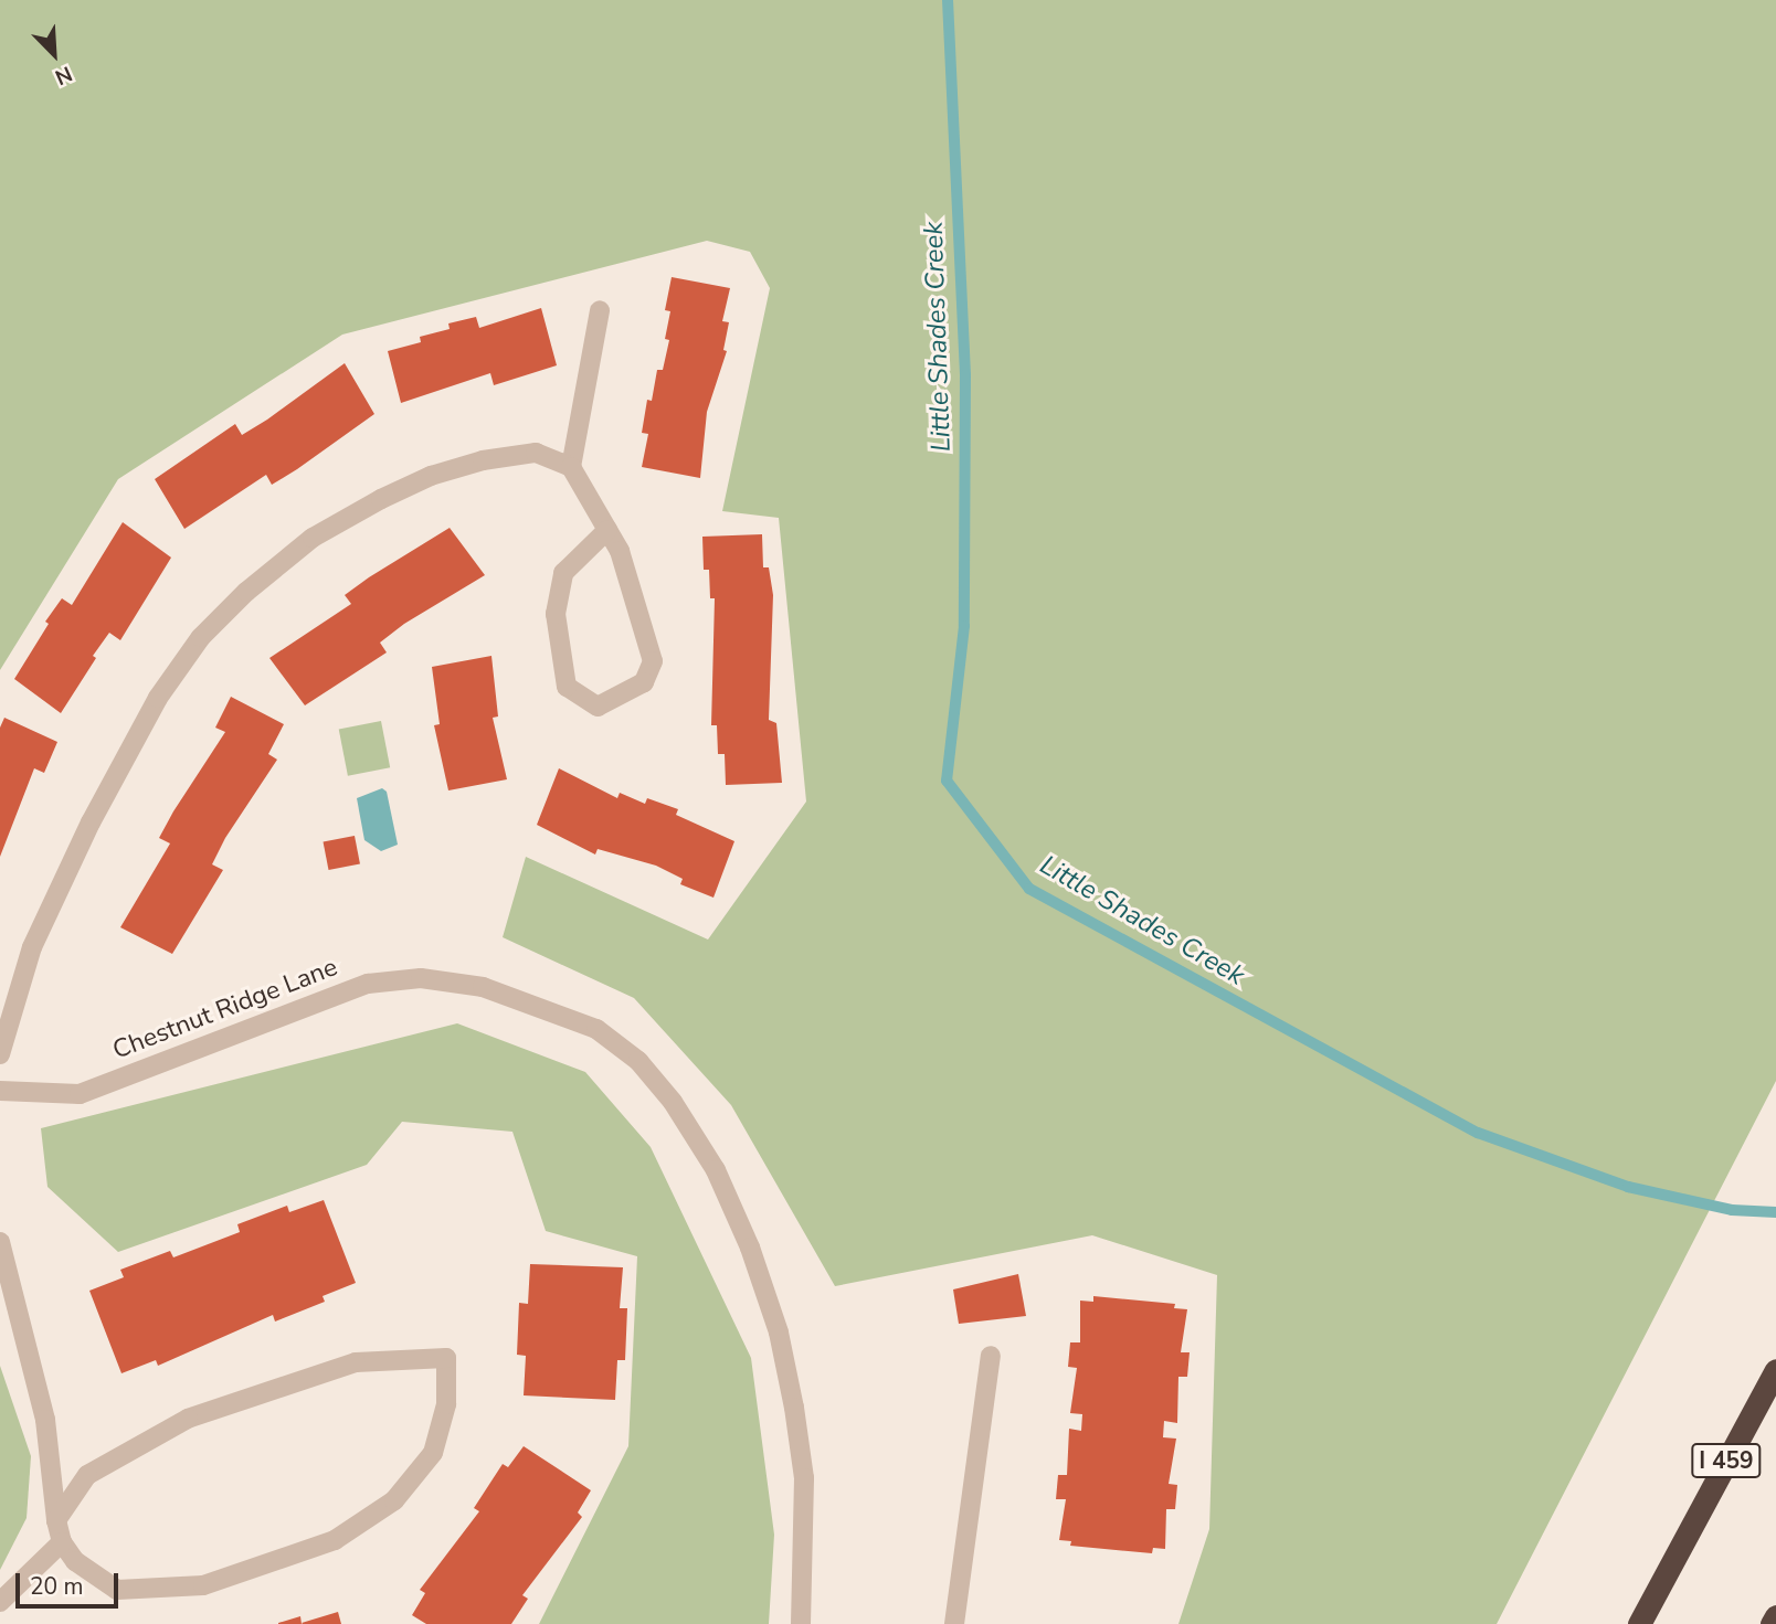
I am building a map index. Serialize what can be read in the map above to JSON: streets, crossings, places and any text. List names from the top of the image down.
{
  "streets": {
    "highway": ["I 459"],
    "street": ["Chestnut Ridge Lane"]
  },
  "water": ["Little Shades Creek"],
  "scale_bar": "20 m",
  "north": "bottom right"
}
